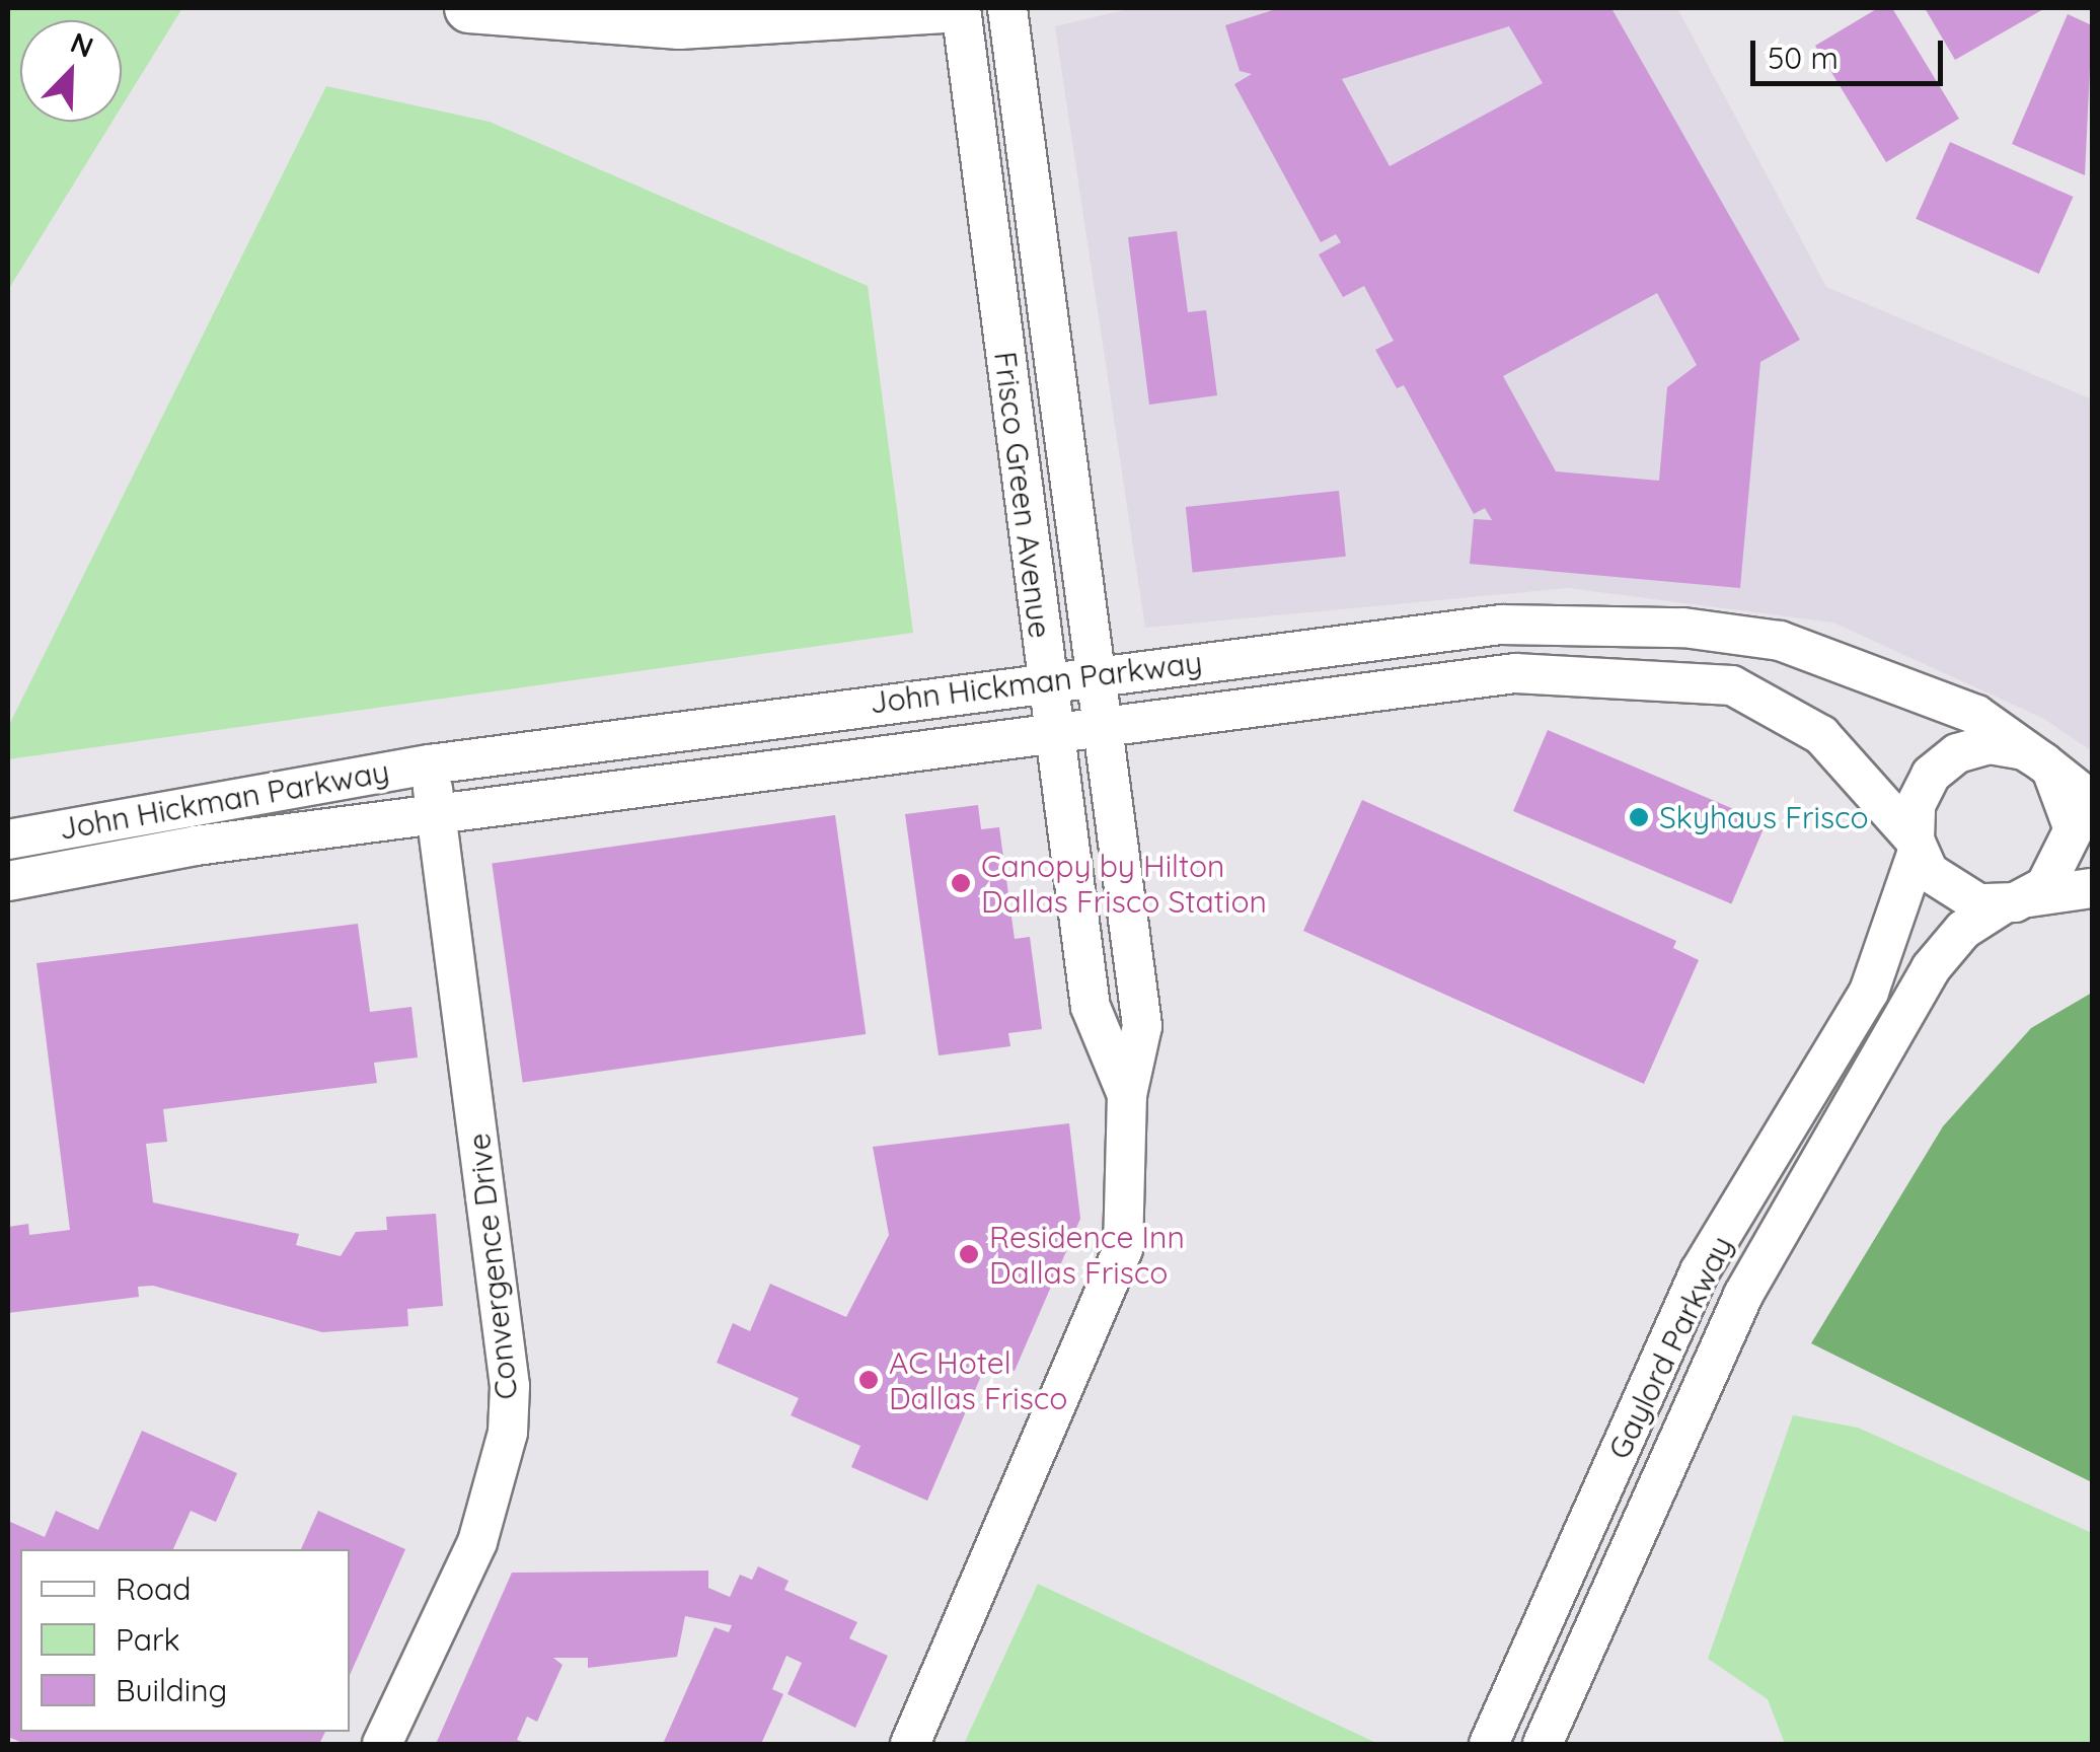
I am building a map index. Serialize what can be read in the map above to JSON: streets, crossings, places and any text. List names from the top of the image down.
{
  "streets": {
    "street": [
      "Frisco Green Avenue",
      "John Hickman Parkway",
      "Convergence Drive",
      "Gaylord Parkway"
    ]
  },
  "crossings": [
    ["Frisco Green Avenue", "John Hickman Parkway"],
    ["John Hickman Parkway", "Convergence Drive"],
    ["John Hickman Parkway", "Gaylord Parkway"]
  ],
  "places": [
    "Skyhaus Frisco",
    "Canopy by Hilton Dallas Frisco Station",
    "Residence Inn Dallas Frisco",
    "AC Hotel Dallas Frisco"
  ],
  "legend": ["Road", "Park", "Building"],
  "scale_bar": "50 m",
  "north": "top right"
}
